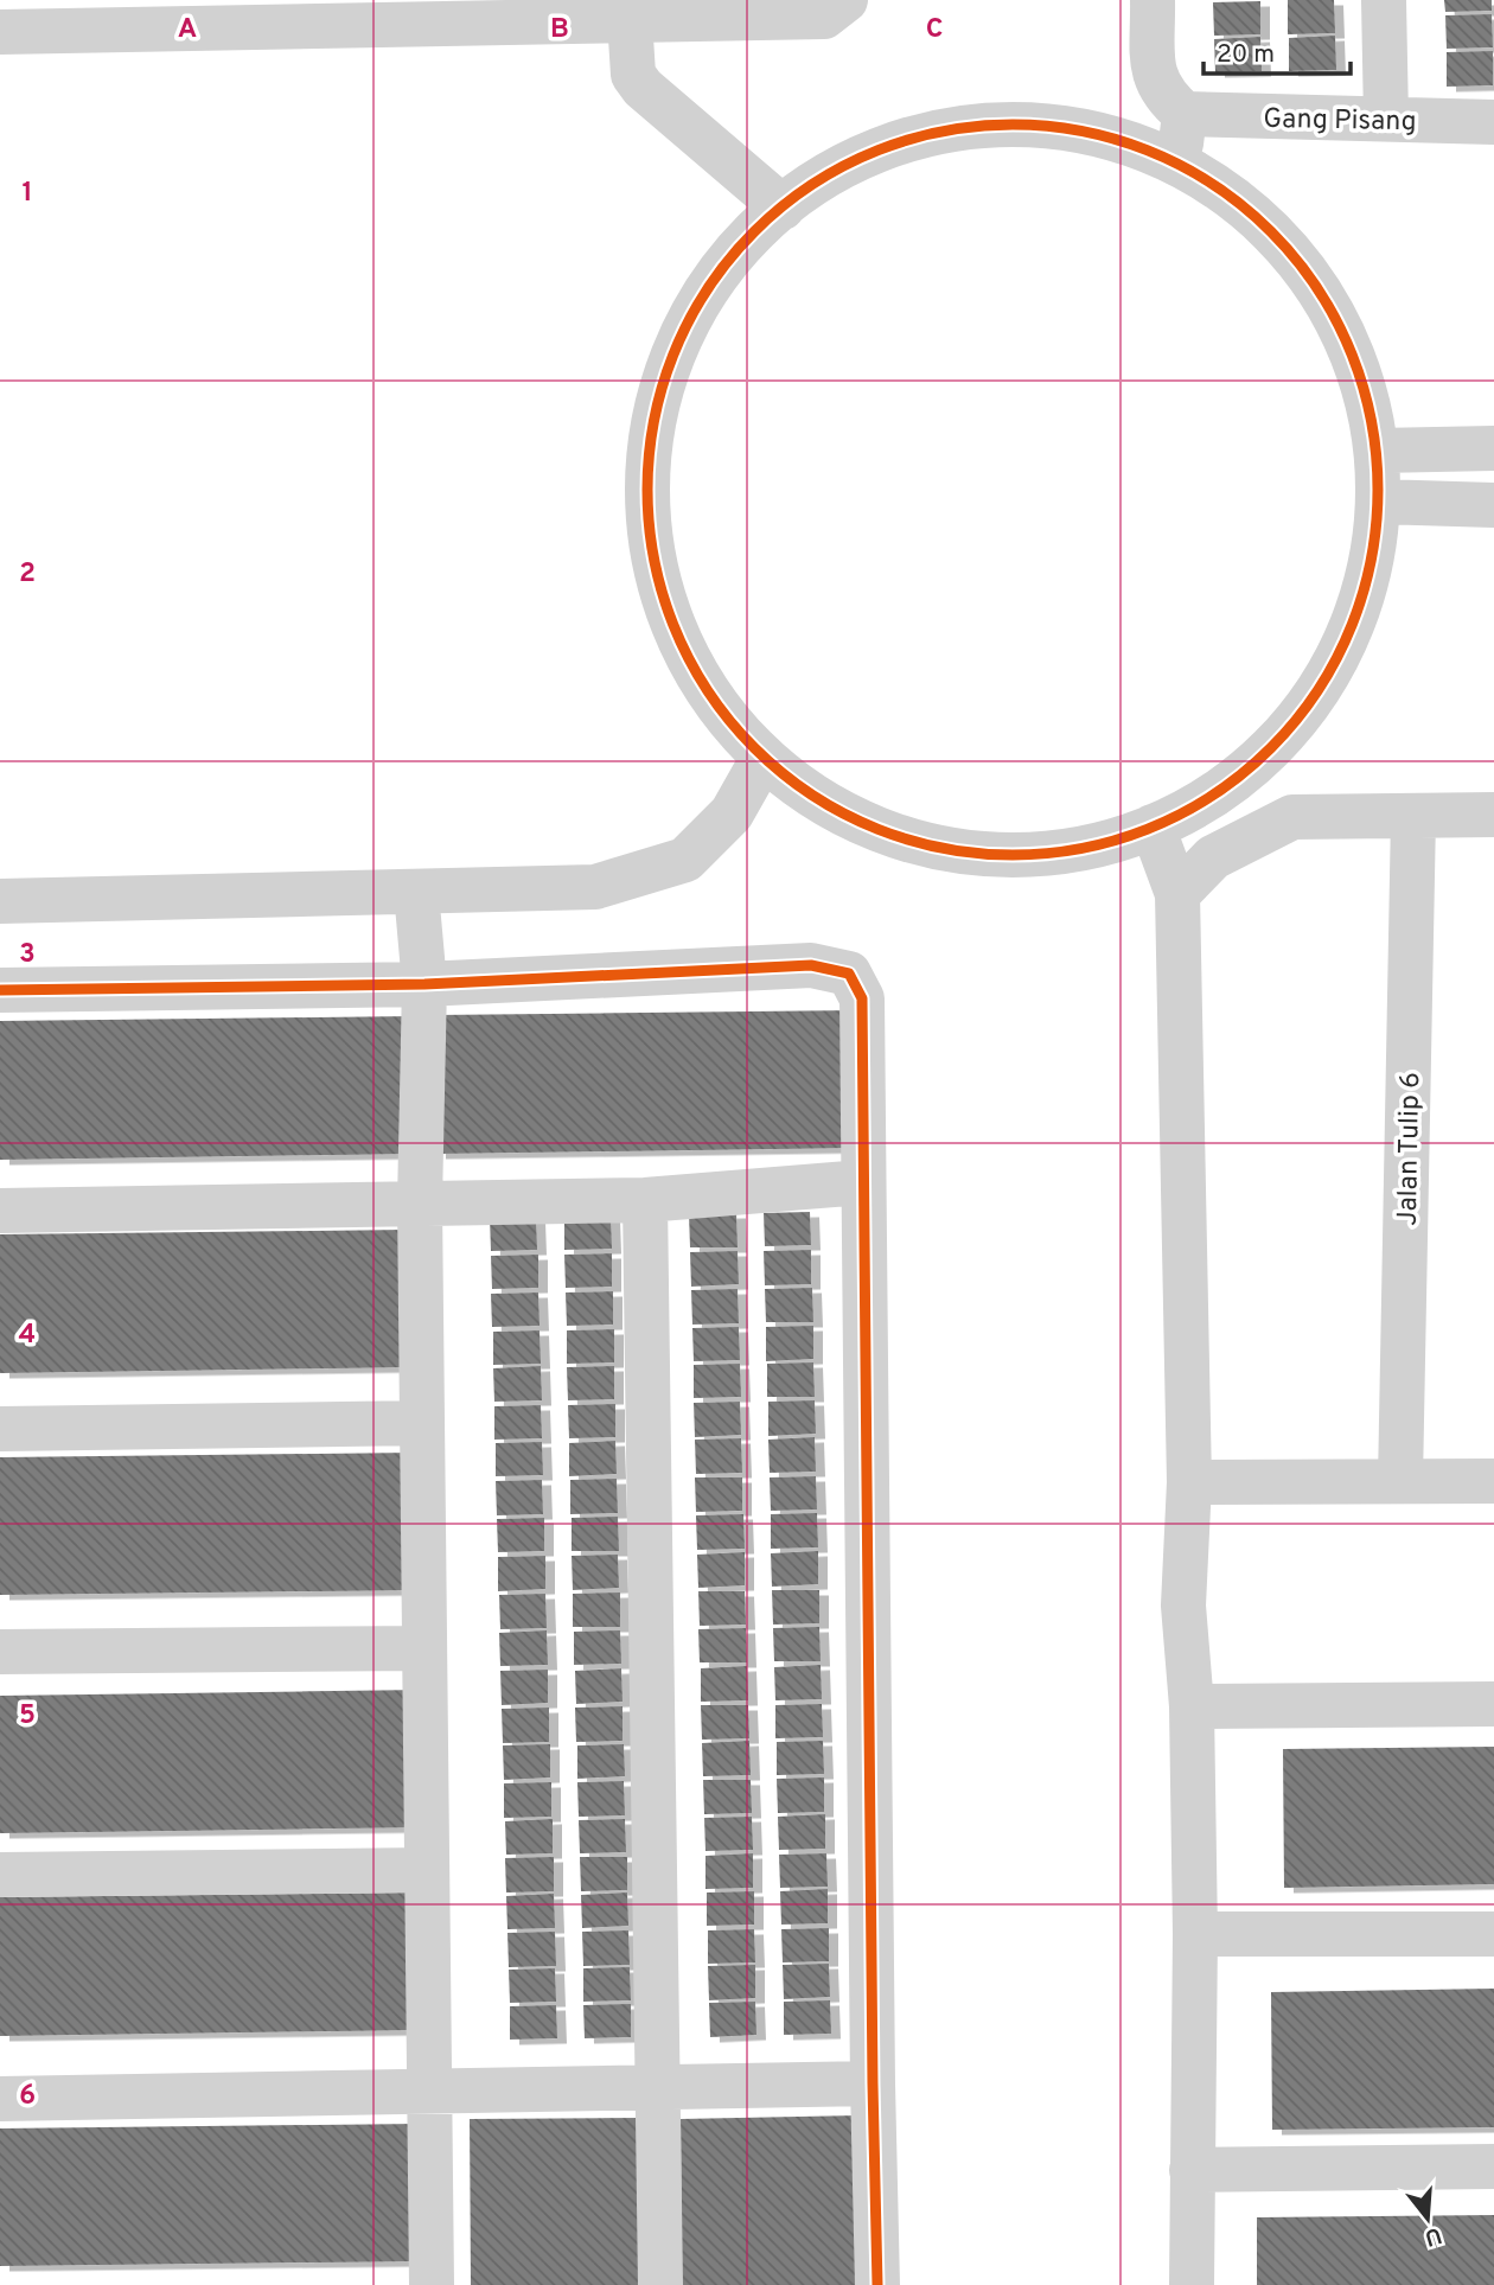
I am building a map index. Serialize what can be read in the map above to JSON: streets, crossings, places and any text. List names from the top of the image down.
{
  "streets": {
    "street": ["Gang Pisang", "Jalan Tulip 6"]
  },
  "scale_bar": "20 m",
  "north": "bottom",
  "grid": {
    "columns": ["A", "B", "C"],
    "rows": [
      "1",
      "2",
      "3",
      "4",
      "5",
      "6"
    ]
  }
}
